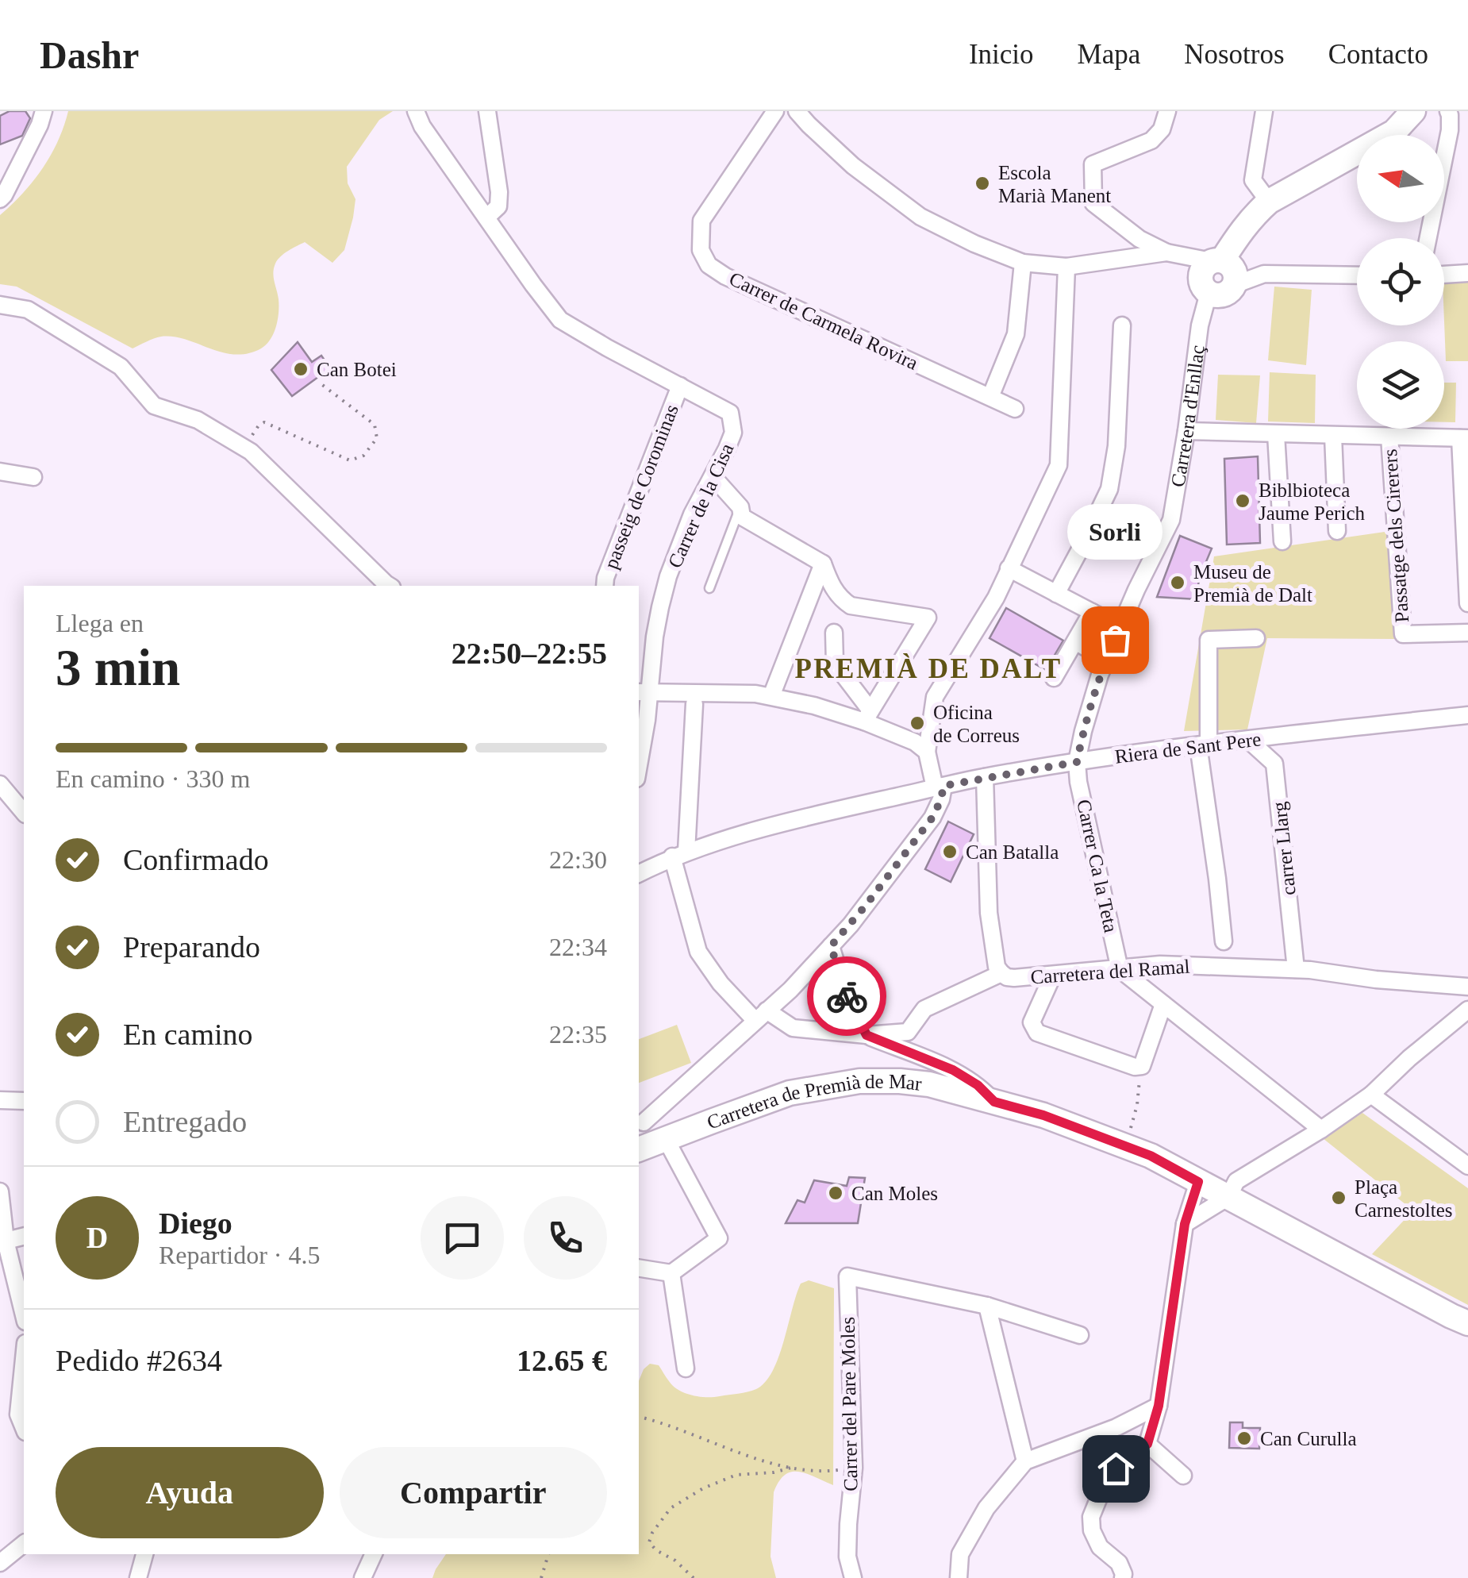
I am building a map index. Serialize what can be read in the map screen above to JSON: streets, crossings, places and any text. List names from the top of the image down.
{
  "streets": {
    "street": [
      "Carrer de Carmela Rovira",
      "Carretera d'Enllaç",
      "passeig de Corominas",
      "Carrer de la Cisa",
      "Passatge dels Cirerers",
      "Riera de Sant Pere",
      "carrer Llarg",
      "Carrer Ca la Teta",
      "Carretera del Ramal",
      "Carretera de Premià de Mar",
      "Carrer del Pare Moles"
    ]
  },
  "crossings": [
    ["Carretera d'Enllaç", "Riera de Sant Pere"],
    ["Carretera d'Enllaç", "Carrer Ca la Teta"],
    ["passeig de Corominas", "Carrer de la Cisa"],
    ["Riera de Sant Pere", "carrer Llarg"],
    ["Riera de Sant Pere", "Carrer Ca la Teta"],
    ["carrer Llarg", "Carretera del Ramal"],
    ["Carrer Ca la Teta", "Carretera del Ramal"]
  ],
  "districts": ["PREMIÀ DE DALT"],
  "places": [
    "Escola Marià Manent",
    "Can Botei",
    "Biblbioteca Jaume Perich",
    "Museu de Premià de Dalt",
    "Sorli",
    "Oficina de Correus",
    "Can Batalla",
    "Can Moles",
    "Plaça Carnestoltes",
    "Can Curulla"
  ],
  "north": "left",
  "page": {
    "header": "Dashr",
    "nav": [
      "Inicio",
      "Mapa",
      "Nosotros",
      "Contacto"
    ],
    "bubble": "Sorli",
    "heading": ["3 min", "Llega en", "22:50–22:55"],
    "panel": [
      "Diego",
      "Repartidor · 4.5",
      "Pedido #2634",
      "12.65 €"
    ],
    "bar": "En camino · 330 m",
    "list": [
      ["Confirmado", "22:30"],
      ["Preparando", "22:34"],
      ["En camino", "22:35"],
      "Entregado"
    ],
    "round": "D",
    "buttons": ["Ayuda", "Compartir"]
  }
}
